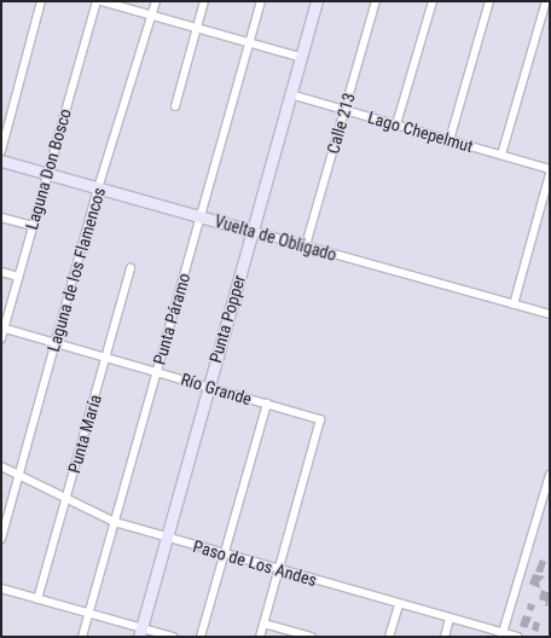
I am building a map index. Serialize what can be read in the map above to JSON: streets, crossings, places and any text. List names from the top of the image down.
{
  "streets": {
    "street": [
      "Calle 213",
      "Lago Chepelmut",
      "Laguna Don Bosco",
      "Vuelta de Obligado",
      "Laguna de los Flamencos",
      "Punta Páramo",
      "Punta Popper",
      "Río Grande",
      "Punta María",
      "Paso de Los Andes"
    ]
  },
  "crossings": [
    ["Calle 213", "Lago Chepelmut"],
    ["Calle 213", "Vuelta de Obligado"],
    ["Lago Chepelmut", "Punta Popper"],
    ["Laguna Don Bosco", "Vuelta de Obligado"],
    ["Laguna Don Bosco", "Río Grande"],
    ["Vuelta de Obligado", "Laguna de los Flamencos"],
    ["Vuelta de Obligado", "Punta Páramo"],
    ["Vuelta de Obligado", "Punta Popper"],
    ["Laguna de los Flamencos", "Río Grande"],
    ["Laguna de los Flamencos", "Paso de Los Andes"],
    ["Punta Páramo", "Río Grande"],
    ["Punta Páramo", "Paso de Los Andes"],
    ["Punta Popper", "Río Grande"],
    ["Punta Popper", "Paso de Los Andes"],
    ["Río Grande", "Punta María"],
    ["Río Grande", "Paso de Los Andes"],
    ["Punta María", "Paso de Los Andes"]
  ]
}
